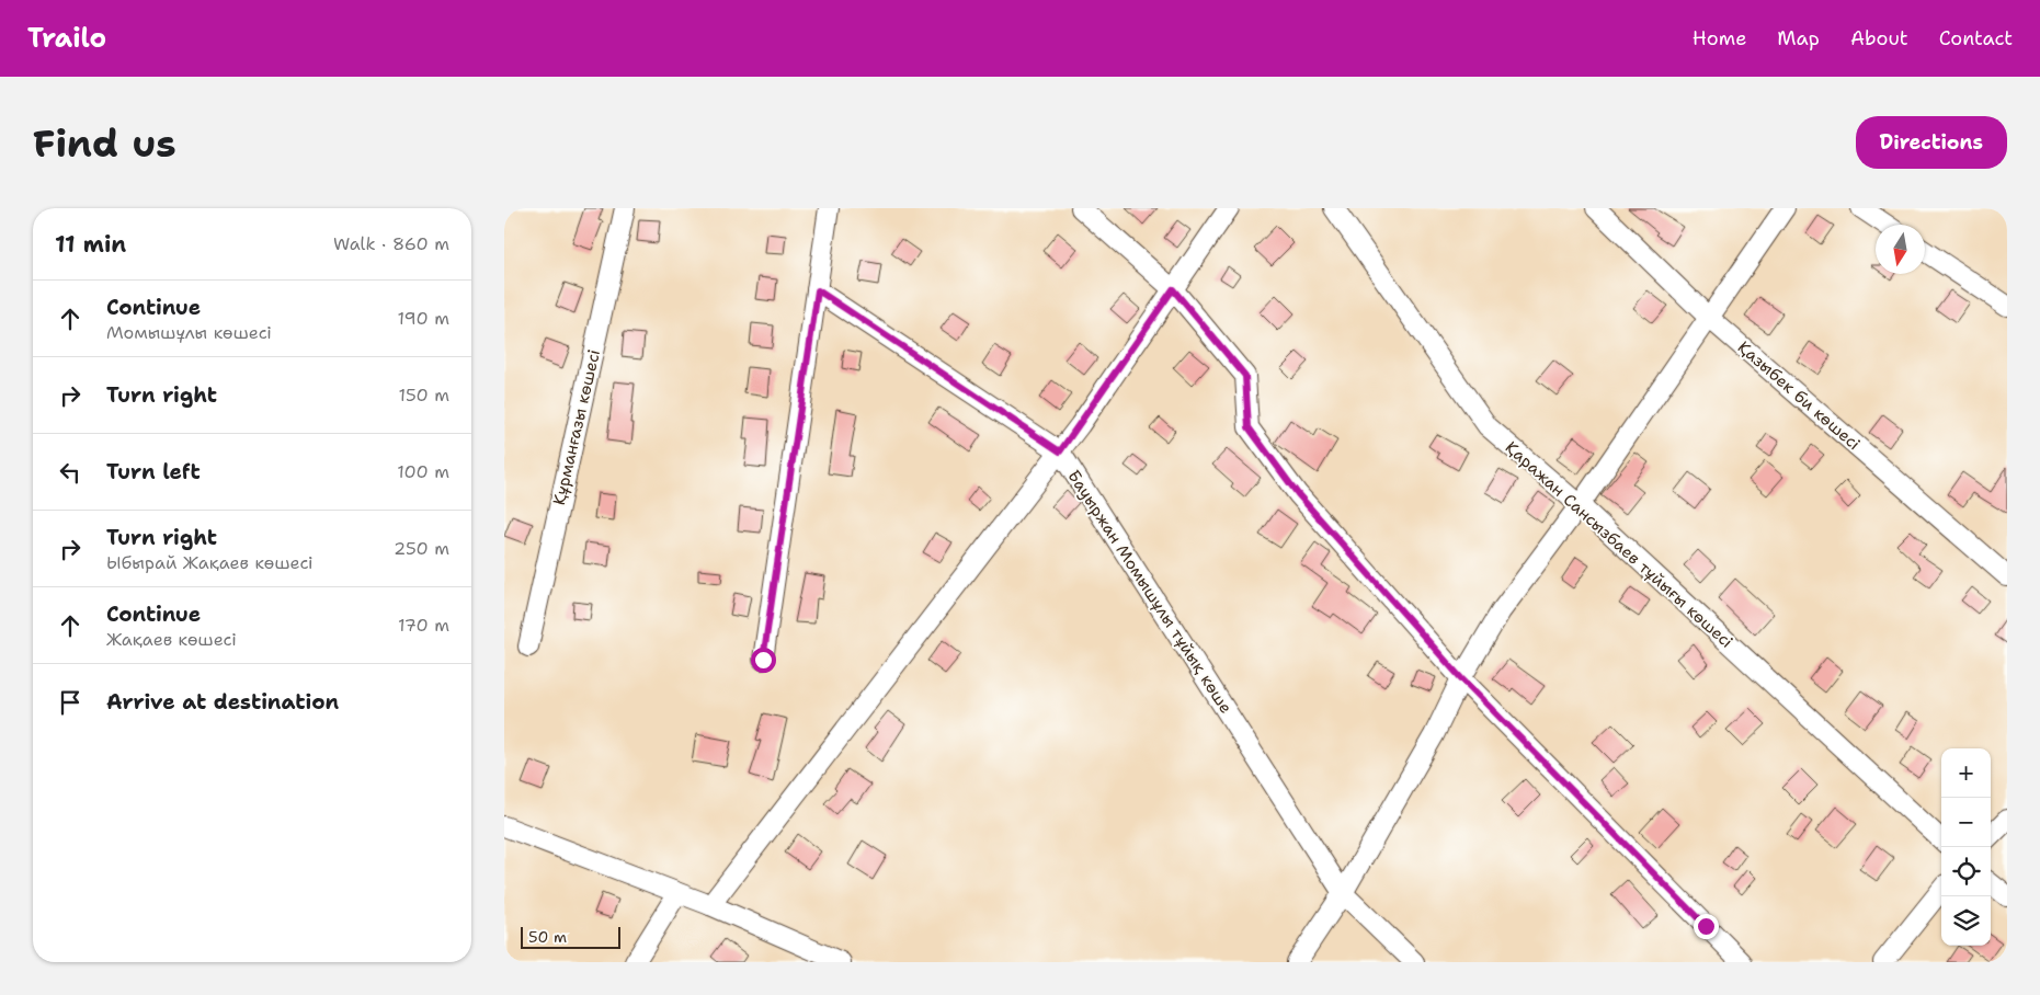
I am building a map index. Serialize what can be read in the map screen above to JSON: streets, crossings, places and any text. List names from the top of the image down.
{
  "streets": {
    "street": [
      "Қазыбек би көшесі",
      "Құрманғазы көшесі",
      "Қаражан Сансызбаев тұйығы көшесі",
      "Бауыржан Момышұлы тұйық көше"
    ]
  },
  "scale_bar": "50 m",
  "north": "bottom",
  "page": {
    "header": "Trailo",
    "nav": [
      "Home",
      "Map",
      "About",
      "Contact"
    ],
    "buttons": "Directions",
    "title": "Find us",
    "heading": ["11 min", "Walk · 860 m"],
    "list": [
      ["Continue", "Момышұлы көшесі", "190 m"],
      ["Turn right", "150 m"],
      ["Turn left", "100 m"],
      ["Turn right", "Ыбырай Жақаев көшесі", "250 m"],
      ["Continue", "Жақаев көшесі", "170 m"],
      "Arrive at destination"
    ],
    "map_buttons": ["+", "−"],
    "scale": "50 m"
  }
}
